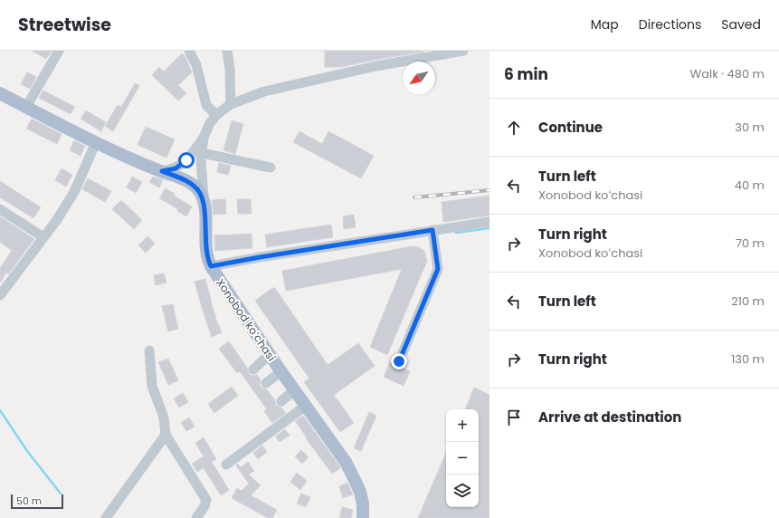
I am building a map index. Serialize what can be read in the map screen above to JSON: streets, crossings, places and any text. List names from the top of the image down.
{
  "streets": {
    "main road": ["Xonobod koʻchasi"]
  },
  "scale_bar": "50 m",
  "north": "bottom left",
  "page": {
    "header": "Streetwise",
    "nav": ["Map", "Directions", "Saved"],
    "heading": ["6 min", "Walk · 480 m"],
    "list": [
      ["Continue", "30 m"],
      ["Turn left", "Xonobod koʻchasi", "40 m"],
      ["Turn right", "Xonobod koʻchasi", "70 m"],
      ["Turn left", "210 m"],
      ["Turn right", "130 m"],
      "Arrive at destination"
    ],
    "map_buttons": ["+", "−"],
    "scale": "50 m"
  }
}
